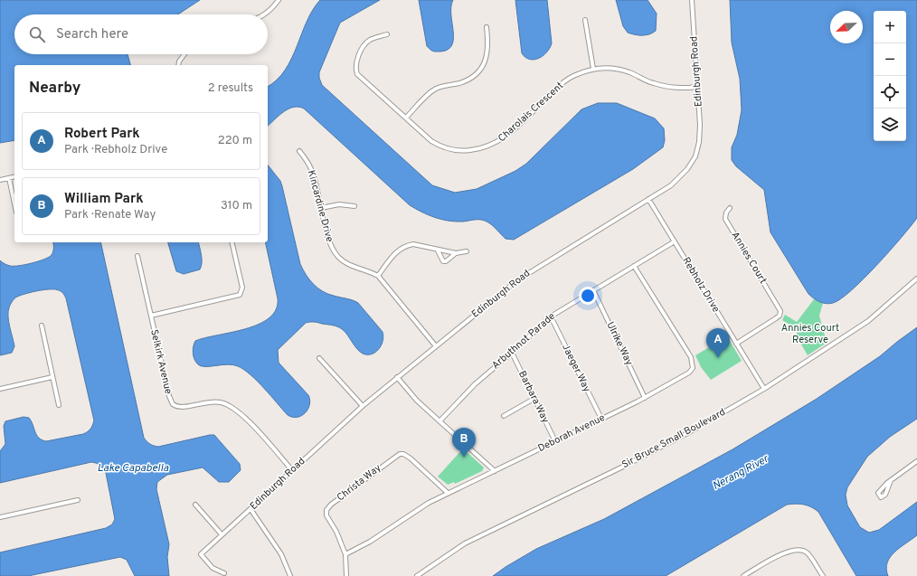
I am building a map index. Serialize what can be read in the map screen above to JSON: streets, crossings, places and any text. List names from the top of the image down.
{
  "streets": {
    "street": [
      "Edinburgh Road",
      "Charolais Crescent",
      "Kincardine Drive",
      "Annies Court",
      "Rebholz Drive",
      "Arbuthnot Parade",
      "Ulrike Way",
      "Selkirk Avenue",
      "Jaeger Way",
      "Barbara Way",
      "Deborah Avenue",
      "Sir Bruce Small Boulevard",
      "Christa Way"
    ]
  },
  "crossings": [
    ["Edinburgh Road", "Charolais Crescent"],
    ["Edinburgh Road", "Kincardine Drive"],
    ["Edinburgh Road", "Rebholz Drive"],
    ["Edinburgh Road", "Selkirk Avenue"],
    ["Annies Court", "Rebholz Drive"],
    ["Rebholz Drive", "Arbuthnot Parade"],
    ["Rebholz Drive", "Sir Bruce Small Boulevard"],
    ["Arbuthnot Parade", "Ulrike Way"],
    ["Arbuthnot Parade", "Jaeger Way"],
    ["Arbuthnot Parade", "Barbara Way"],
    ["Arbuthnot Parade", "Deborah Avenue"],
    ["Ulrike Way", "Deborah Avenue"],
    ["Jaeger Way", "Deborah Avenue"],
    ["Barbara Way", "Deborah Avenue"],
    ["Deborah Avenue", "Christa Way"]
  ],
  "water": ["Lake Capabella", "Nerang River"],
  "parks": ["Annies Court Reserve"],
  "north": "bottom left",
  "page": {
    "map_buttons": ["+", "−"],
    "search": "Search here",
    "heading": ["Nearby", "2 results"],
    "list": [
      {
        "mark": "A",
        "name": "Robert Park",
        "note": "Park · Rebholz Drive",
        "value": "220 m"
      },
      {
        "mark": "B",
        "name": "William Park",
        "note": "Park · Renate Way",
        "value": "310 m"
      }
    ],
    "pins": ["A", "B"]
  }
}
